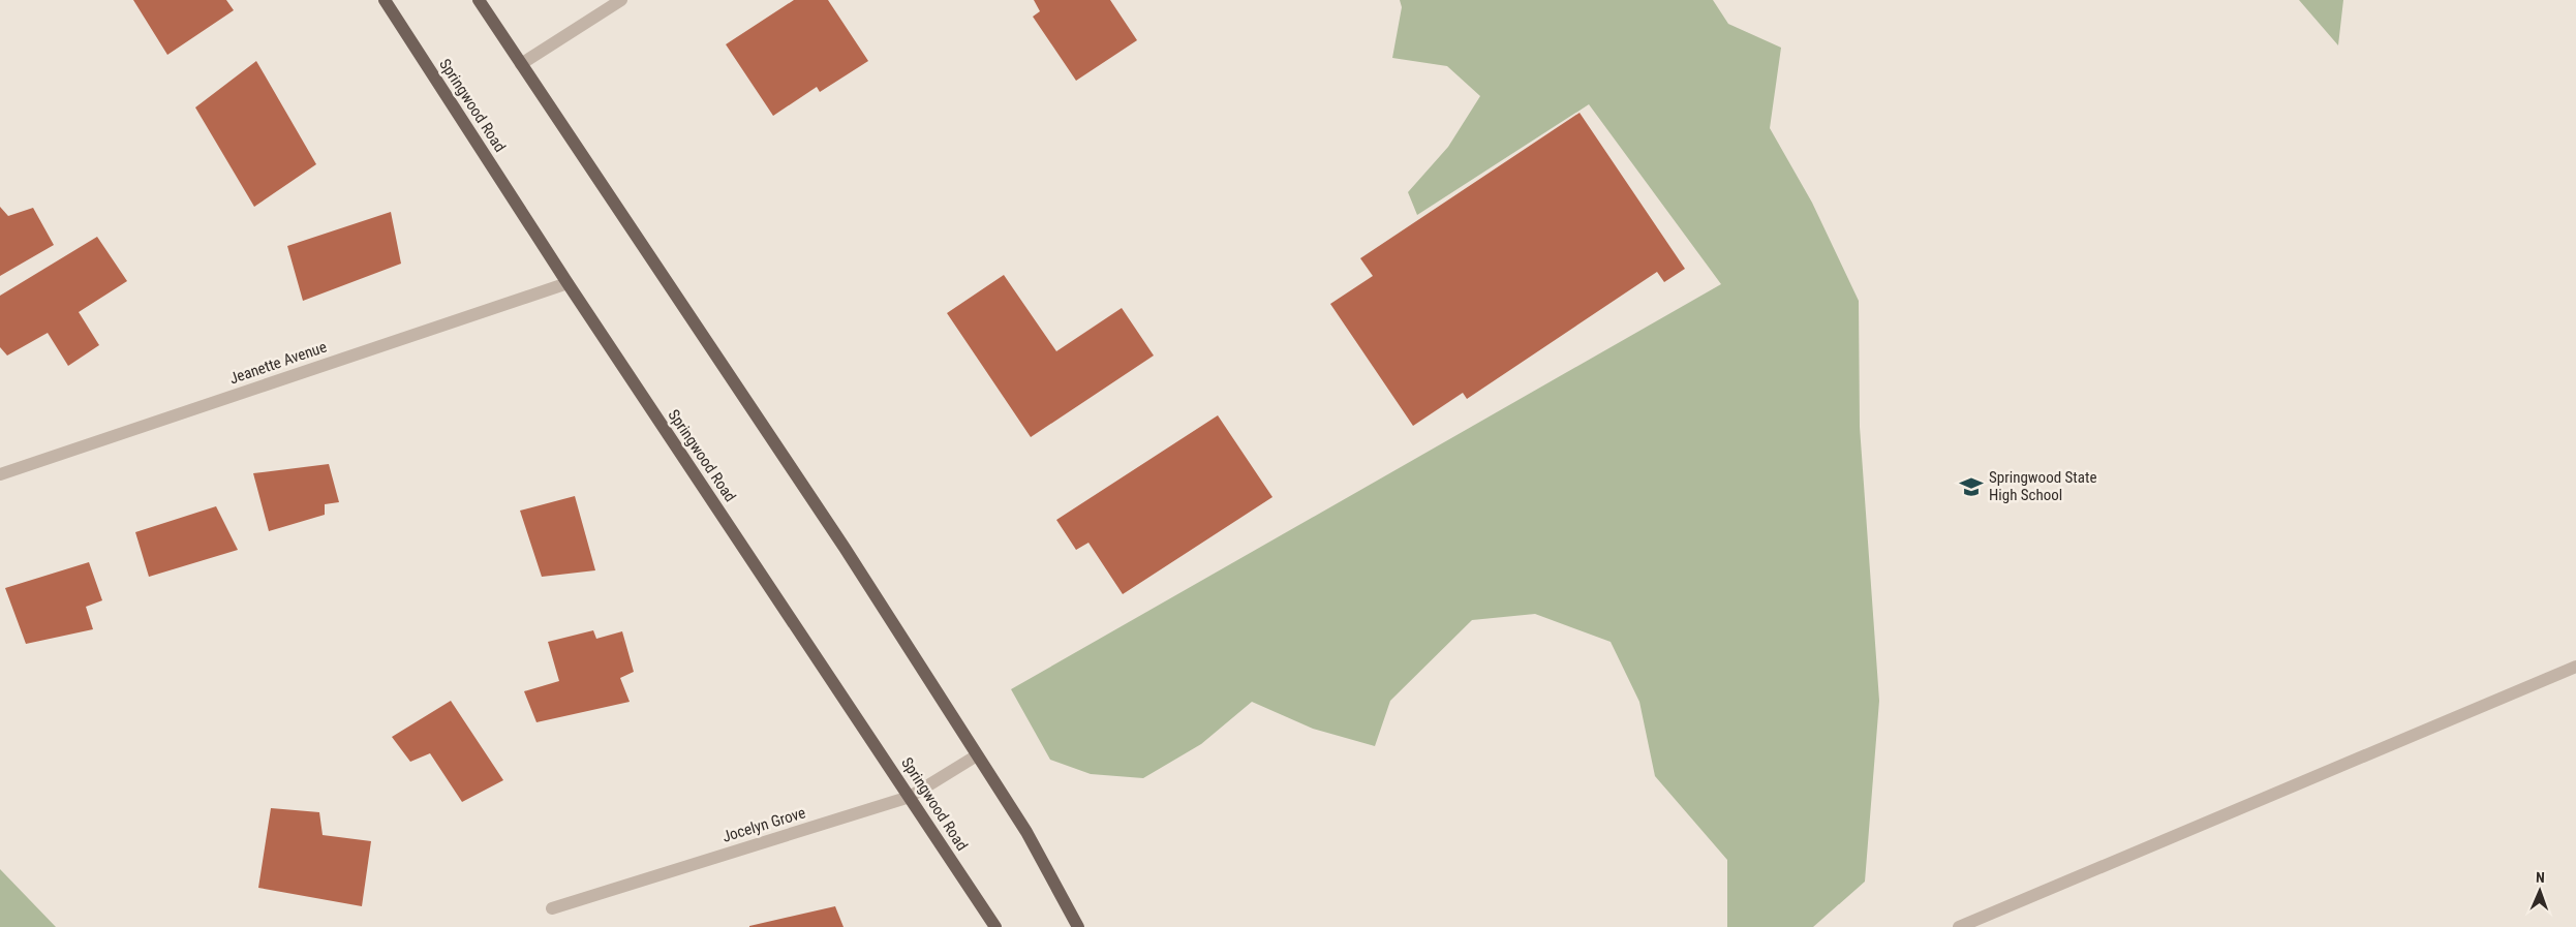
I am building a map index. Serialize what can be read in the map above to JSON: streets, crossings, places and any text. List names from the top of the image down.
{
  "streets": {
    "main road": ["Springwood Road"],
    "street": ["Jeanette Avenue", "Jocelyn Grove"]
  },
  "crossings": [
    ["Springwood Road", "Jeanette Avenue"],
    ["Springwood Road", "Jocelyn Grove"]
  ],
  "places": {
    "school or university": ["Springwood State High School"]
  },
  "north": "top"
}
